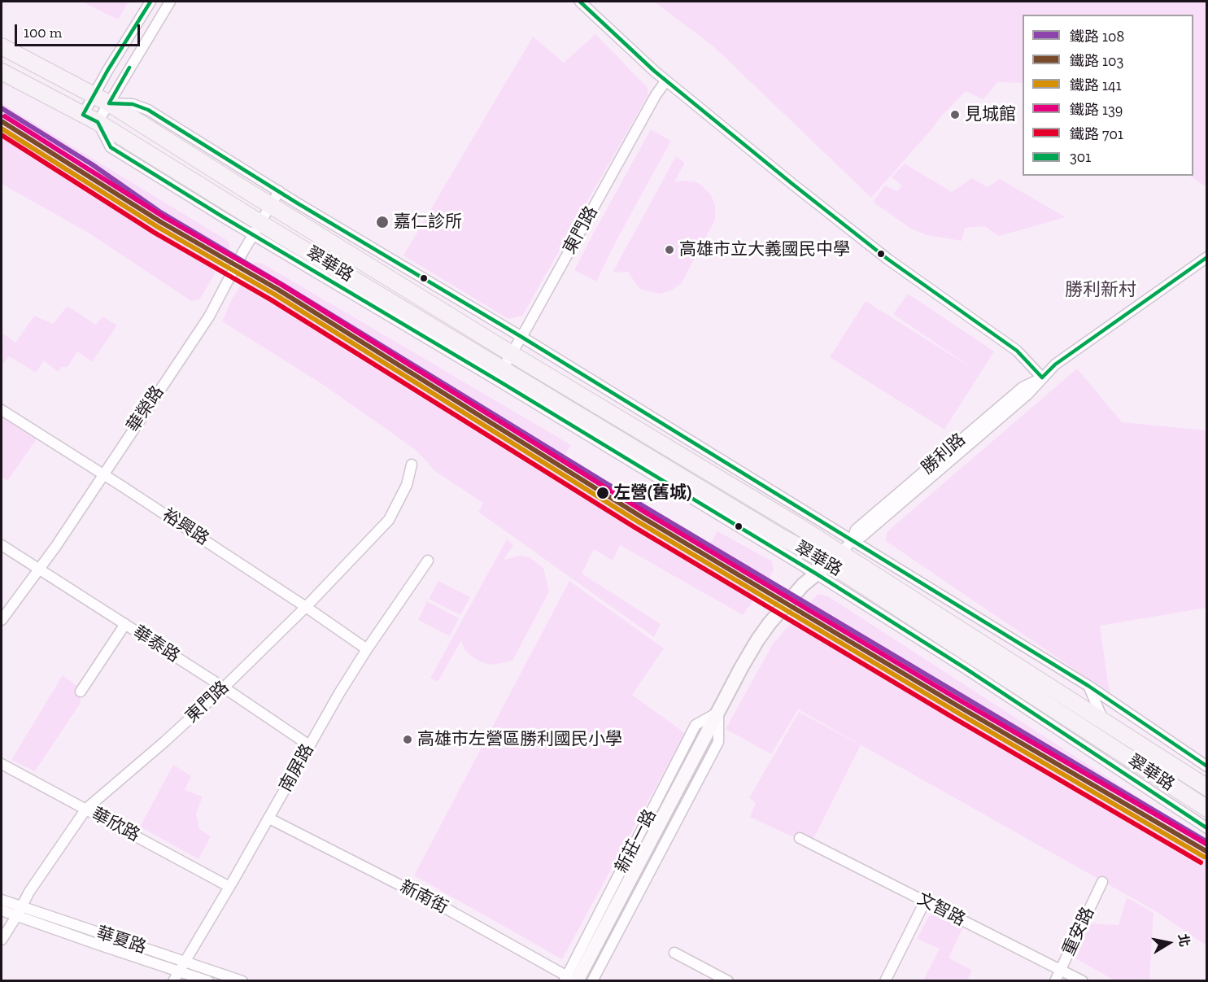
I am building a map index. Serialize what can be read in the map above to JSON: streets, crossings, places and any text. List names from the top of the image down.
{
  "streets": {
    "main road": ["翠華路"],
    "street": [
      "東門路",
      "華榮路",
      "勝利路",
      "裕興路",
      "華泰路",
      "南屏路",
      "華欣路",
      "新莊一路",
      "新南街",
      "文智路",
      "重安路",
      "華夏路"
    ]
  },
  "crossings": [
    ["東門路", "翠華路"],
    ["東門路", "裕興路"],
    ["東門路", "華泰路"],
    ["東門路", "華欣路"],
    ["東門路", "華夏路"],
    ["翠華路", "華榮路"],
    ["翠華路", "勝利路"],
    ["翠華路", "新莊一路"],
    ["華榮路", "裕興路"],
    ["華榮路", "華泰路"],
    ["勝利路", "新莊一路"],
    ["裕興路", "南屏路"],
    ["華泰路", "南屏路"],
    ["南屏路", "華欣路"],
    ["南屏路", "新南街"],
    ["南屏路", "華夏路"],
    ["新莊一路", "新南街"],
    ["文智路", "重安路"]
  ],
  "districts": ["勝利新村"],
  "places": [
    "見城館",
    "嘉仁診所",
    "高雄市立大義國民中學",
    "左營(舊城)",
    "高雄市左營區勝利國民小學"
  ],
  "lines": [
    "transit line 301",
    "rail line 108",
    "rail line 139",
    "rail line 103",
    "rail line 141",
    "rail line 701"
  ],
  "legend": [
    "鐵路 108",
    "鐵路 103",
    "鐵路 141",
    "鐵路 139",
    "鐵路 701",
    "301"
  ],
  "scale_bar": "100 m",
  "north": "right"
}
